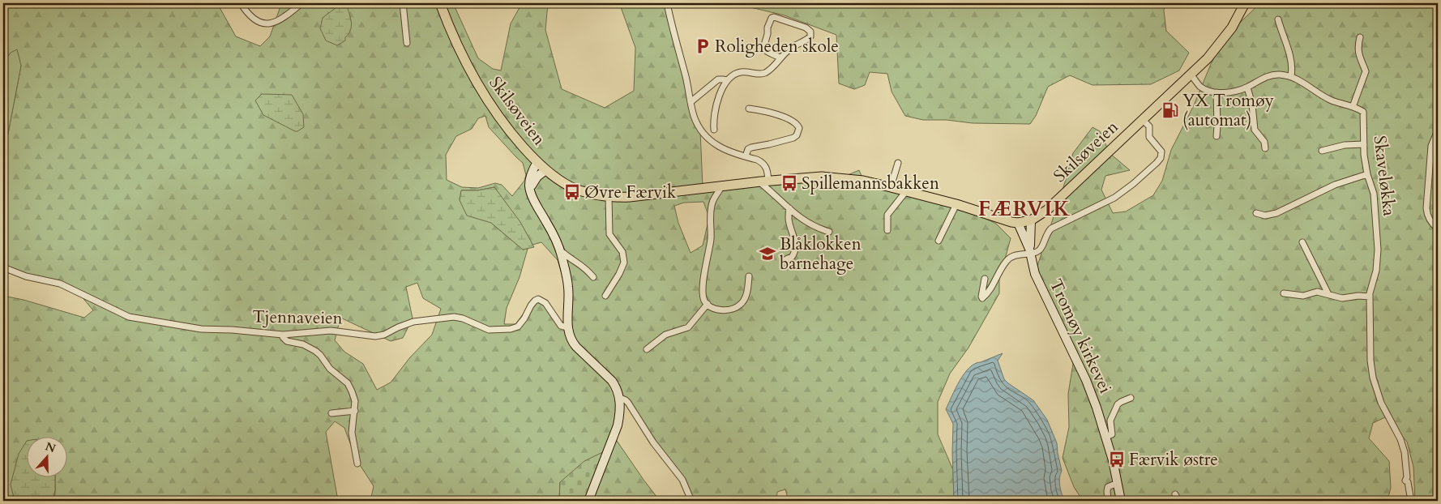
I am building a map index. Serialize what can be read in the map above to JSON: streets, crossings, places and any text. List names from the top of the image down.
{
  "streets": {
    "main road": ["Skilsøveien", "Tromøy kirkevei"],
    "street": ["Skaveløkka", "Tjennaveien"]
  },
  "crossings": [
    ["Skilsøveien", "Tromøy kirkevei"]
  ],
  "districts": ["FÆRVIK"],
  "places": {
    "parking": ["Roligheden skole"],
    "fuel station": ["YX Tromøy (automat)"],
    "bus stop": ["Spillemannsbakken", "Øvre Færvik", "Færvik østre"],
    "school or university": ["Blåklokken barnehage"]
  },
  "north": "top"
}
